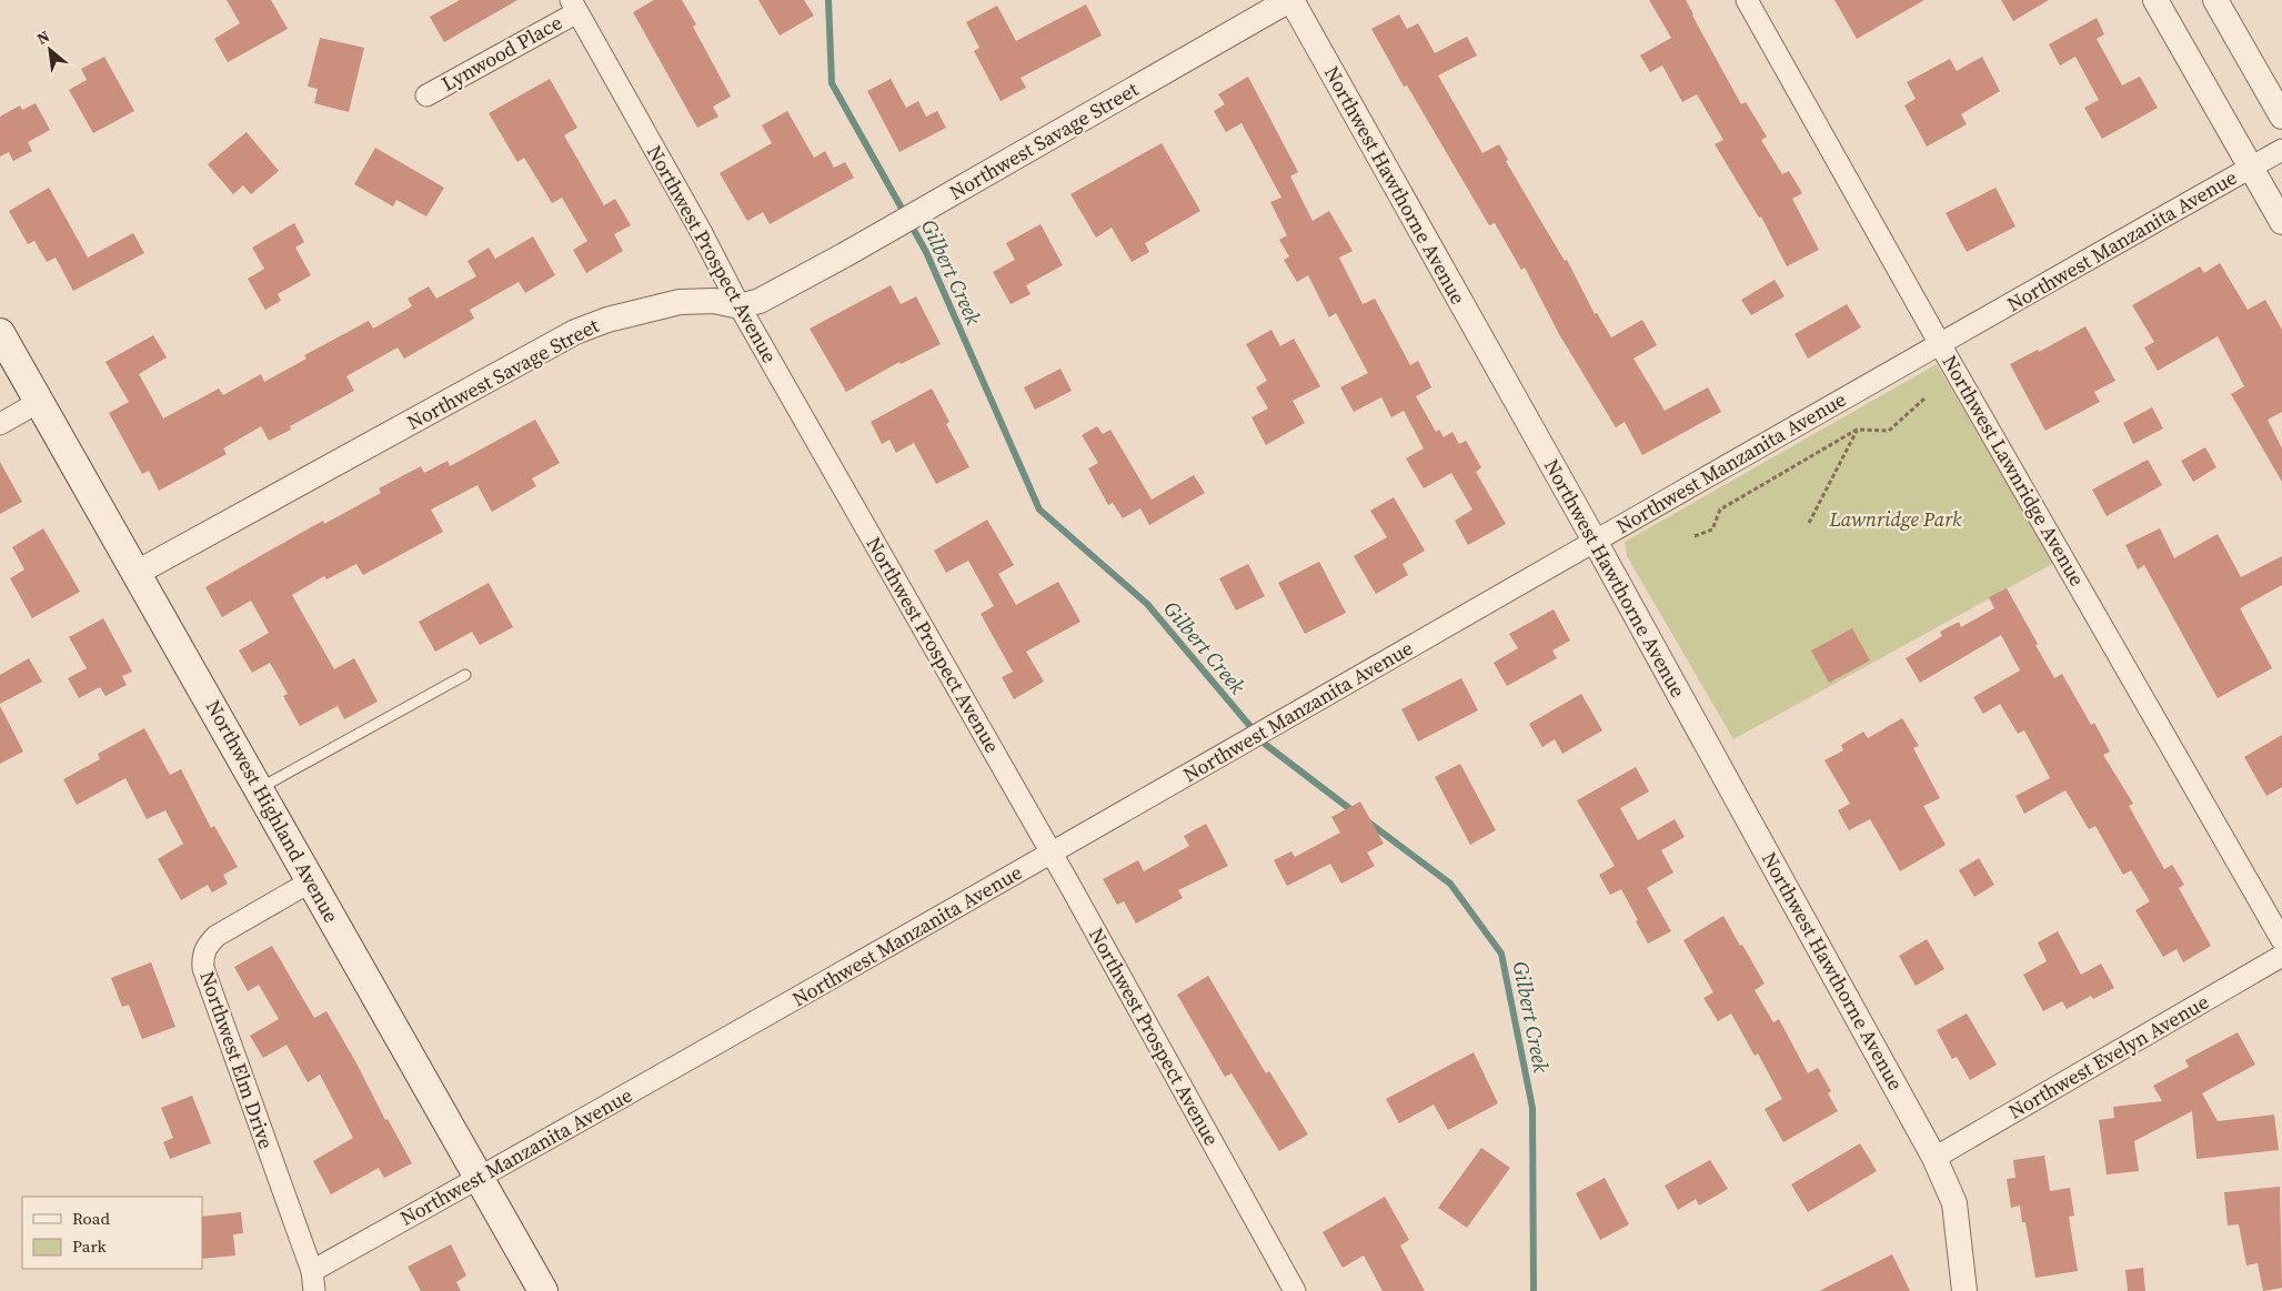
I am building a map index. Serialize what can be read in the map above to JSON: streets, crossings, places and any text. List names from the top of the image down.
{
  "streets": {
    "main road": ["Northwest Highland Avenue"],
    "street": [
      "Lynwood Place",
      "Northwest Savage Street",
      "Northwest Hawthorne Avenue",
      "Northwest Manzanita Avenue",
      "Northwest Prospect Avenue",
      "Northwest Lawnridge Avenue",
      "Northwest Evelyn Avenue",
      "Northwest Elm Drive"
    ]
  },
  "crossings": [
    ["Lynwood Place", "Northwest Prospect Avenue"],
    ["Northwest Savage Street", "Northwest Hawthorne Avenue"],
    ["Northwest Savage Street", "Northwest Prospect Avenue"],
    ["Northwest Savage Street", "Northwest Highland Avenue"],
    ["Northwest Hawthorne Avenue", "Northwest Manzanita Avenue"],
    ["Northwest Hawthorne Avenue", "Northwest Evelyn Avenue"],
    ["Northwest Manzanita Avenue", "Northwest Prospect Avenue"],
    ["Northwest Manzanita Avenue", "Northwest Lawnridge Avenue"],
    ["Northwest Manzanita Avenue", "Northwest Highland Avenue"],
    ["Northwest Manzanita Avenue", "Northwest Elm Drive"],
    ["Northwest Highland Avenue", "Northwest Elm Drive"]
  ],
  "water": ["Gilbert Creek"],
  "parks": ["Lawnridge Park"],
  "legend": ["Road", "Park"],
  "north": "top left"
}
